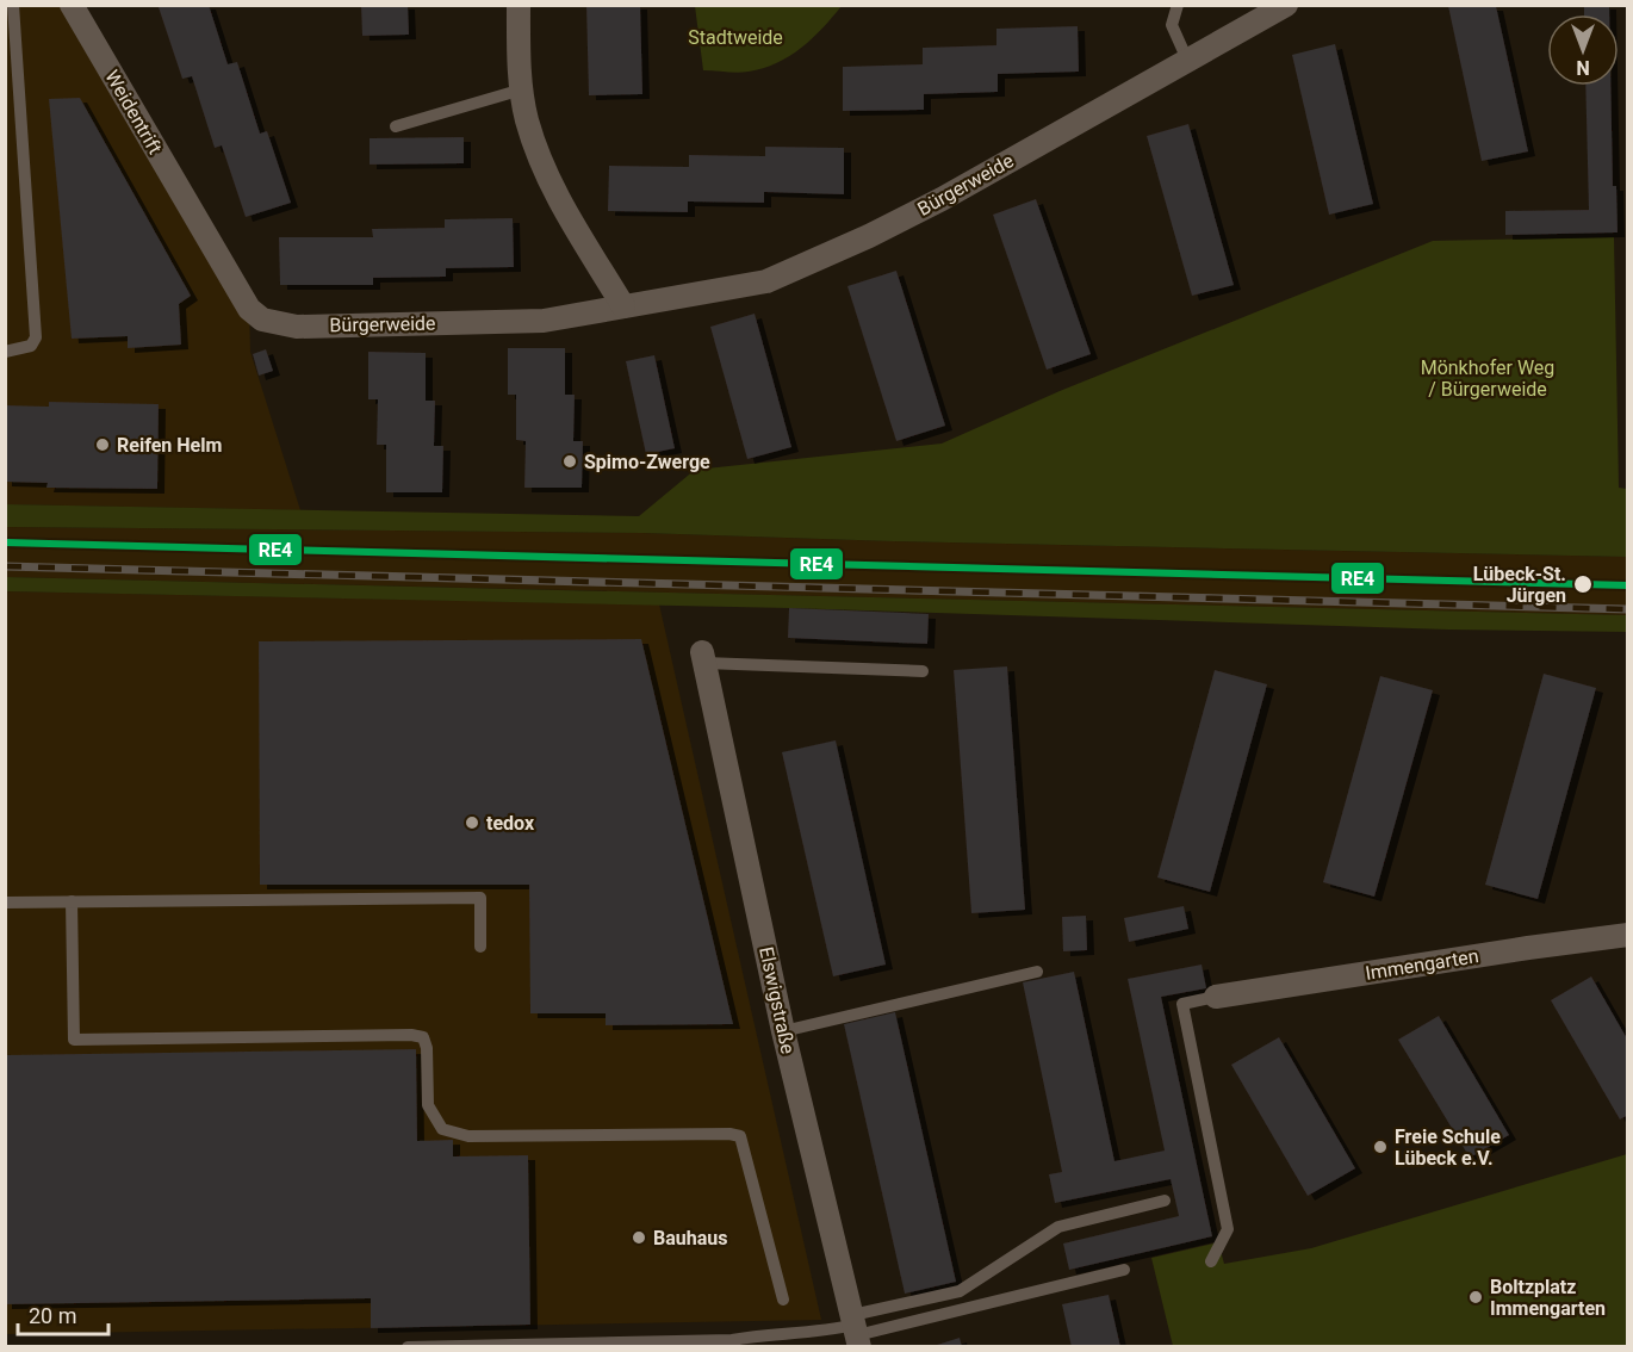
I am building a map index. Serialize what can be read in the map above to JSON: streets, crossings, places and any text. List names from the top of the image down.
{
  "streets": {
    "street": [
      "Weidentrift",
      "Bürgerweide",
      "Immengarten",
      "Elswigstraße"
    ]
  },
  "crossings": [
    ["Weidentrift", "Bürgerweide"]
  ],
  "parks": ["Stadtweide", "Mönkhofer Weg / Bürgerweide"],
  "places": [
    "Reifen Helm",
    "Spimo-Zwerge",
    "Lübeck-St. Jürgen",
    "tedox",
    "Freie Schule Lübeck e.V.",
    "Bauhaus",
    "Boltzplatz Immengarten"
  ],
  "lines": ["transit line RE4"],
  "scale_bar": "20 m",
  "north": "bottom"
}
